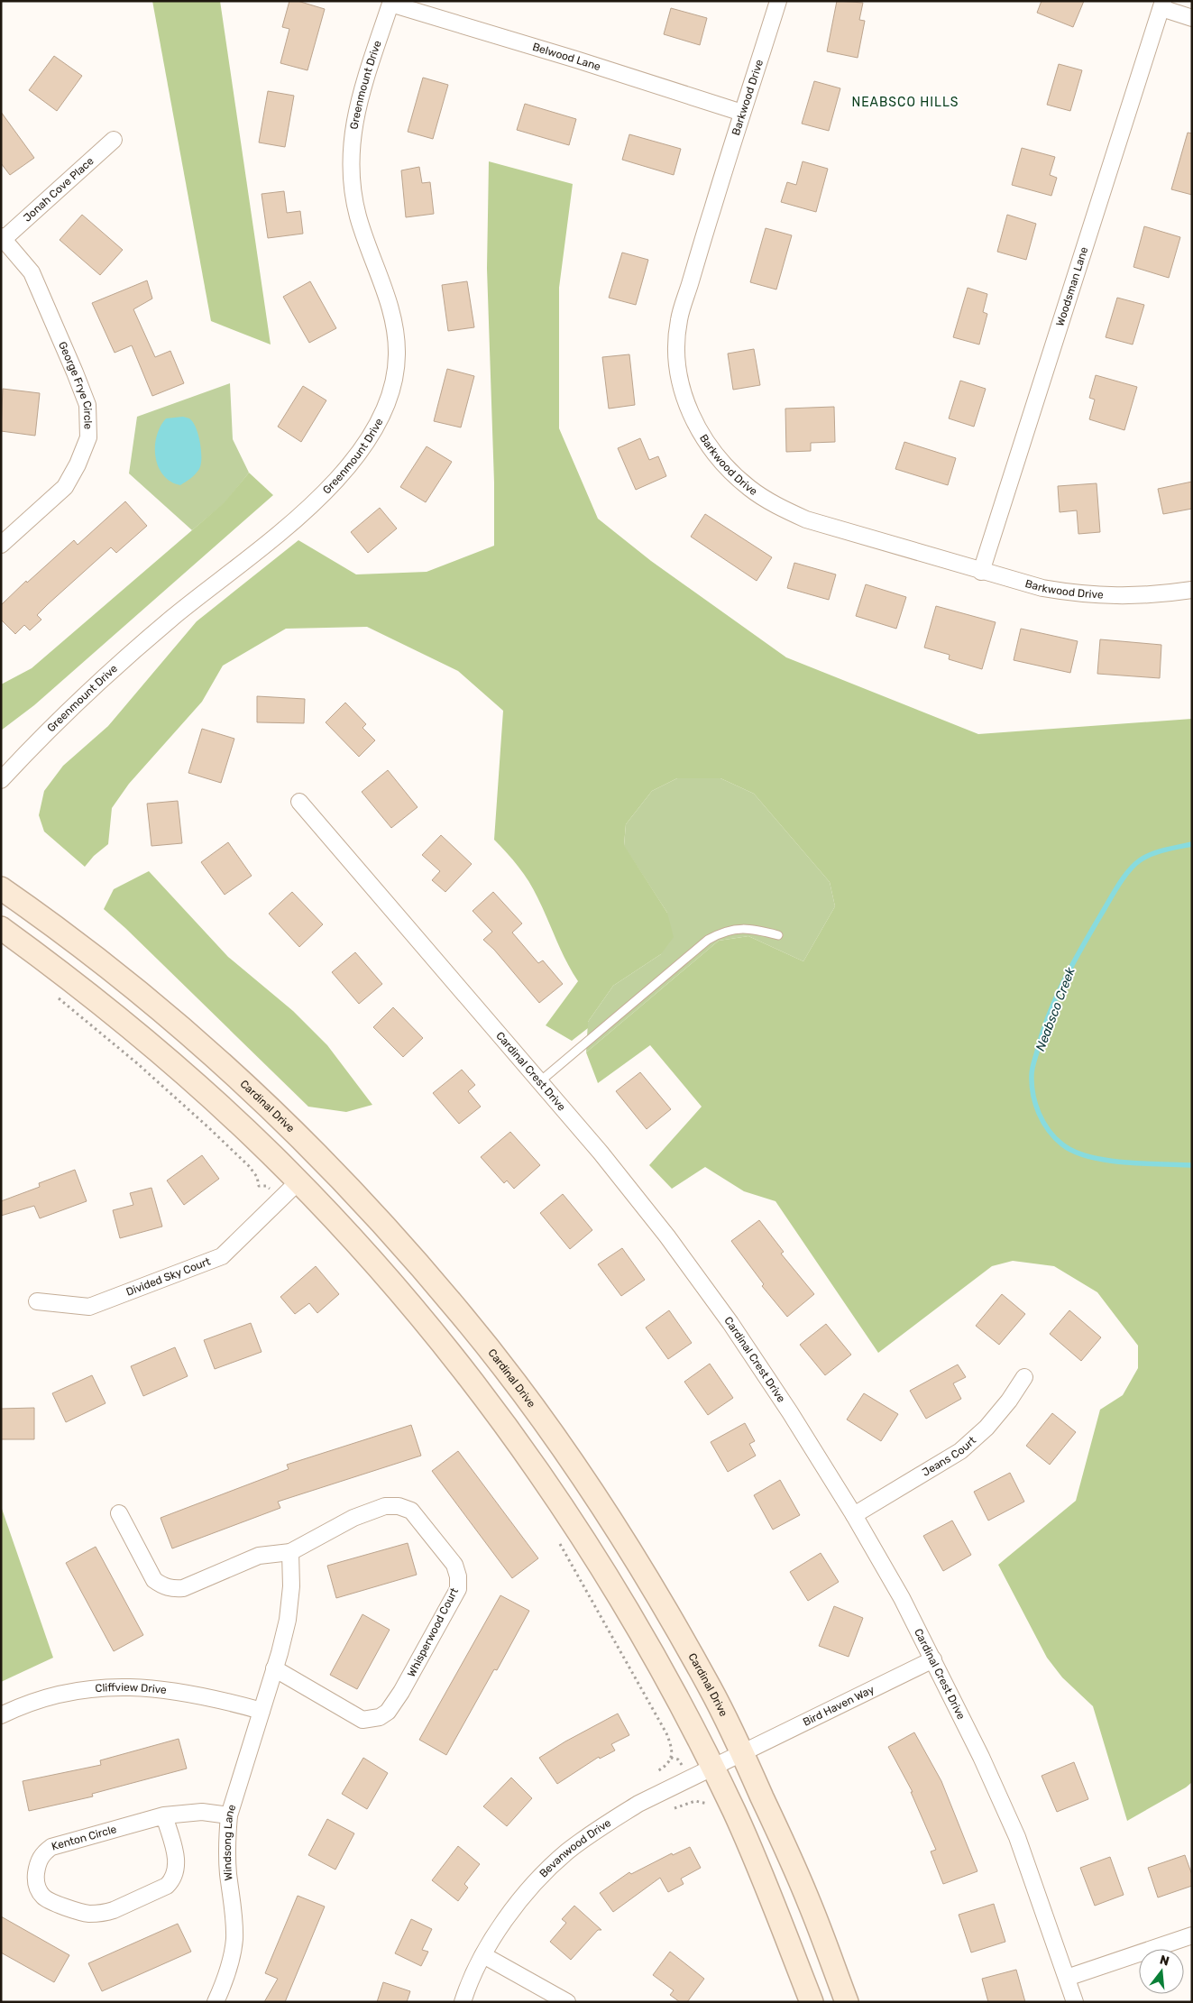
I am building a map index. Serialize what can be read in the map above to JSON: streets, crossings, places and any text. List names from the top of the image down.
{
  "streets": {
    "main road": ["Cardinal Drive"],
    "street": [
      "Belwood Lane",
      "Greenmount Drive",
      "Barkwood Drive",
      "Jonah Cove Place",
      "Woodsman Lane",
      "George Frye Circle",
      "Cardinal Crest Drive",
      "Divided Sky Court",
      "Jeans Court",
      "Whisperwood Court",
      "Cliffview Drive",
      "Bird Haven Way",
      "Kenton Circle",
      "Windsong Lane",
      "Bevanwood Drive"
    ]
  },
  "crossings": [
    ["Belwood Lane", "Greenmount Drive"],
    ["Belwood Lane", "Barkwood Drive"],
    ["Barkwood Drive", "Woodsman Lane"],
    ["Jonah Cove Place", "George Frye Circle"],
    ["Cardinal Crest Drive", "Jeans Court"],
    ["Cardinal Crest Drive", "Bird Haven Way"],
    ["Cardinal Drive", "Bird Haven Way"],
    ["Cardinal Drive", "Bevanwood Drive"],
    ["Cliffview Drive", "Windsong Lane"],
    ["Bird Haven Way", "Bevanwood Drive"],
    ["Kenton Circle", "Windsong Lane"]
  ],
  "districts": ["NEABSCO HILLS"],
  "water": ["Neabsco Creek"],
  "north": "top"
}
